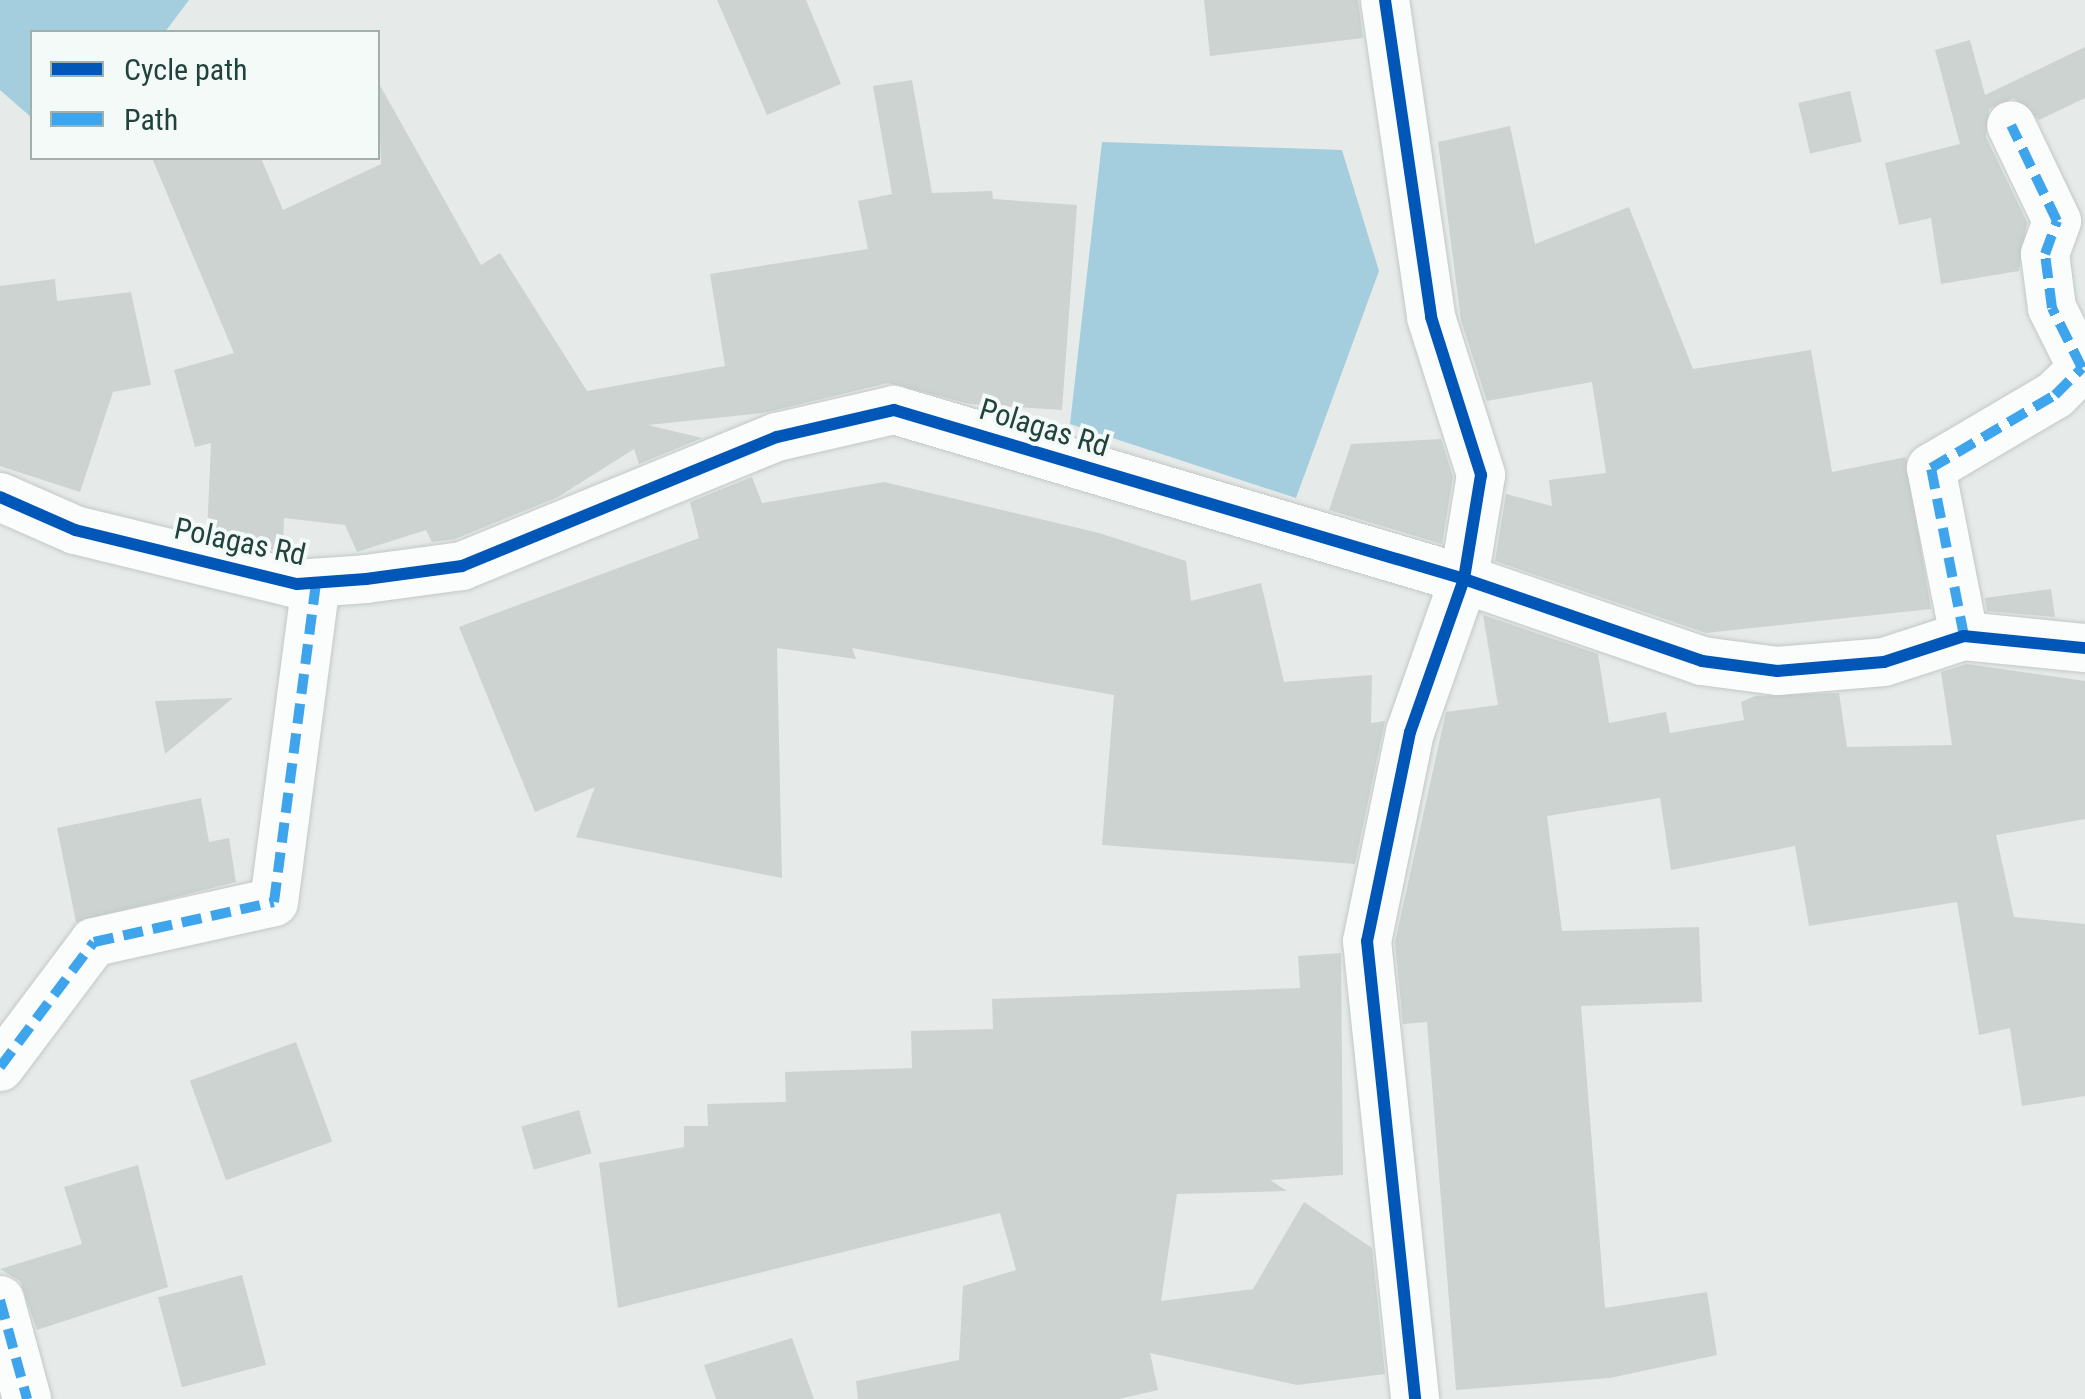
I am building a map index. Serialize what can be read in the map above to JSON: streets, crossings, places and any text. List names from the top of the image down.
{
  "streets": {
    "street": ["Polagas Rd"]
  },
  "legend": ["Cycle path", "Path"]
}
